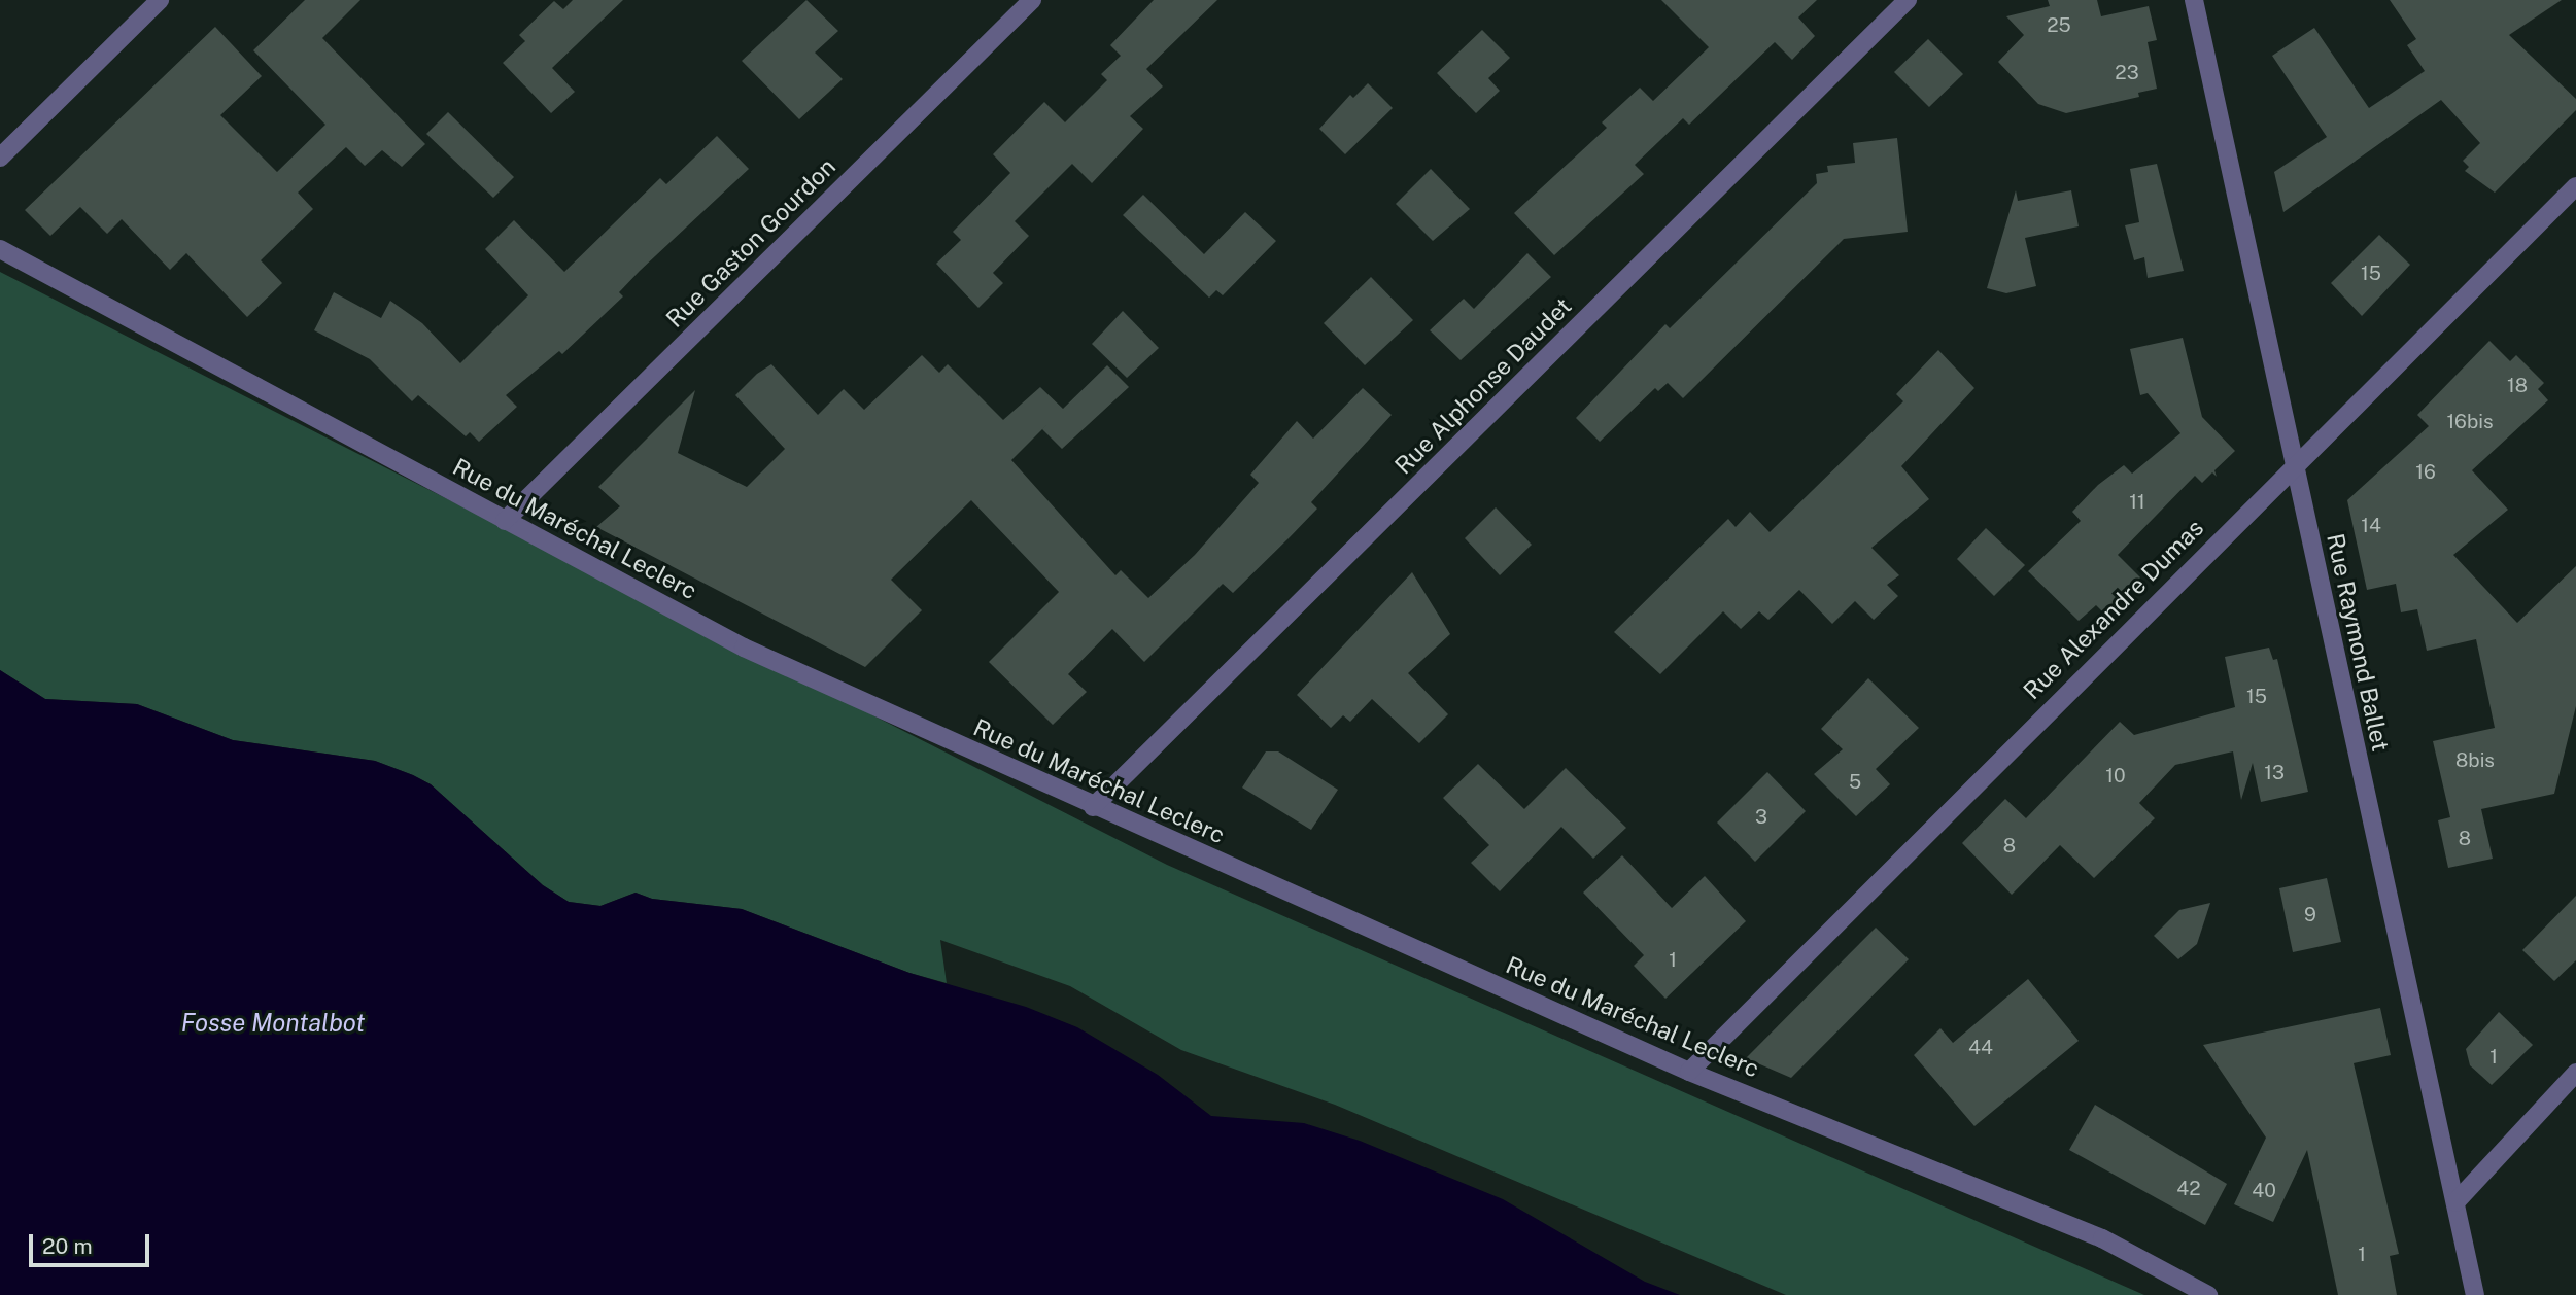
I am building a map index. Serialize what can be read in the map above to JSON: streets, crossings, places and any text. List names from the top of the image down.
{
  "streets": {
    "street": [
      "Rue Gaston Gourdon",
      "Rue Alphonse Daudet",
      "Rue du Maréchal Leclerc",
      "Rue Alexandre Dumas",
      "Rue Raymond Ballet"
    ]
  },
  "crossings": [
    ["Rue Gaston Gourdon", "Rue du Maréchal Leclerc"],
    ["Rue Alphonse Daudet", "Rue du Maréchal Leclerc"],
    ["Rue du Maréchal Leclerc", "Rue Alexandre Dumas"],
    ["Rue Alexandre Dumas", "Rue Raymond Ballet"]
  ],
  "water": ["Fosse Montalbot"],
  "house_numbers": [
    "25",
    "23",
    "15",
    "18",
    "16bis",
    "16",
    "11",
    "14",
    "15",
    "8bis",
    "13",
    "10",
    "5",
    "3",
    "8",
    "8",
    "9",
    "1",
    "44",
    "1",
    "42",
    "40",
    "1"
  ],
  "scale_bar": "20 m"
}
